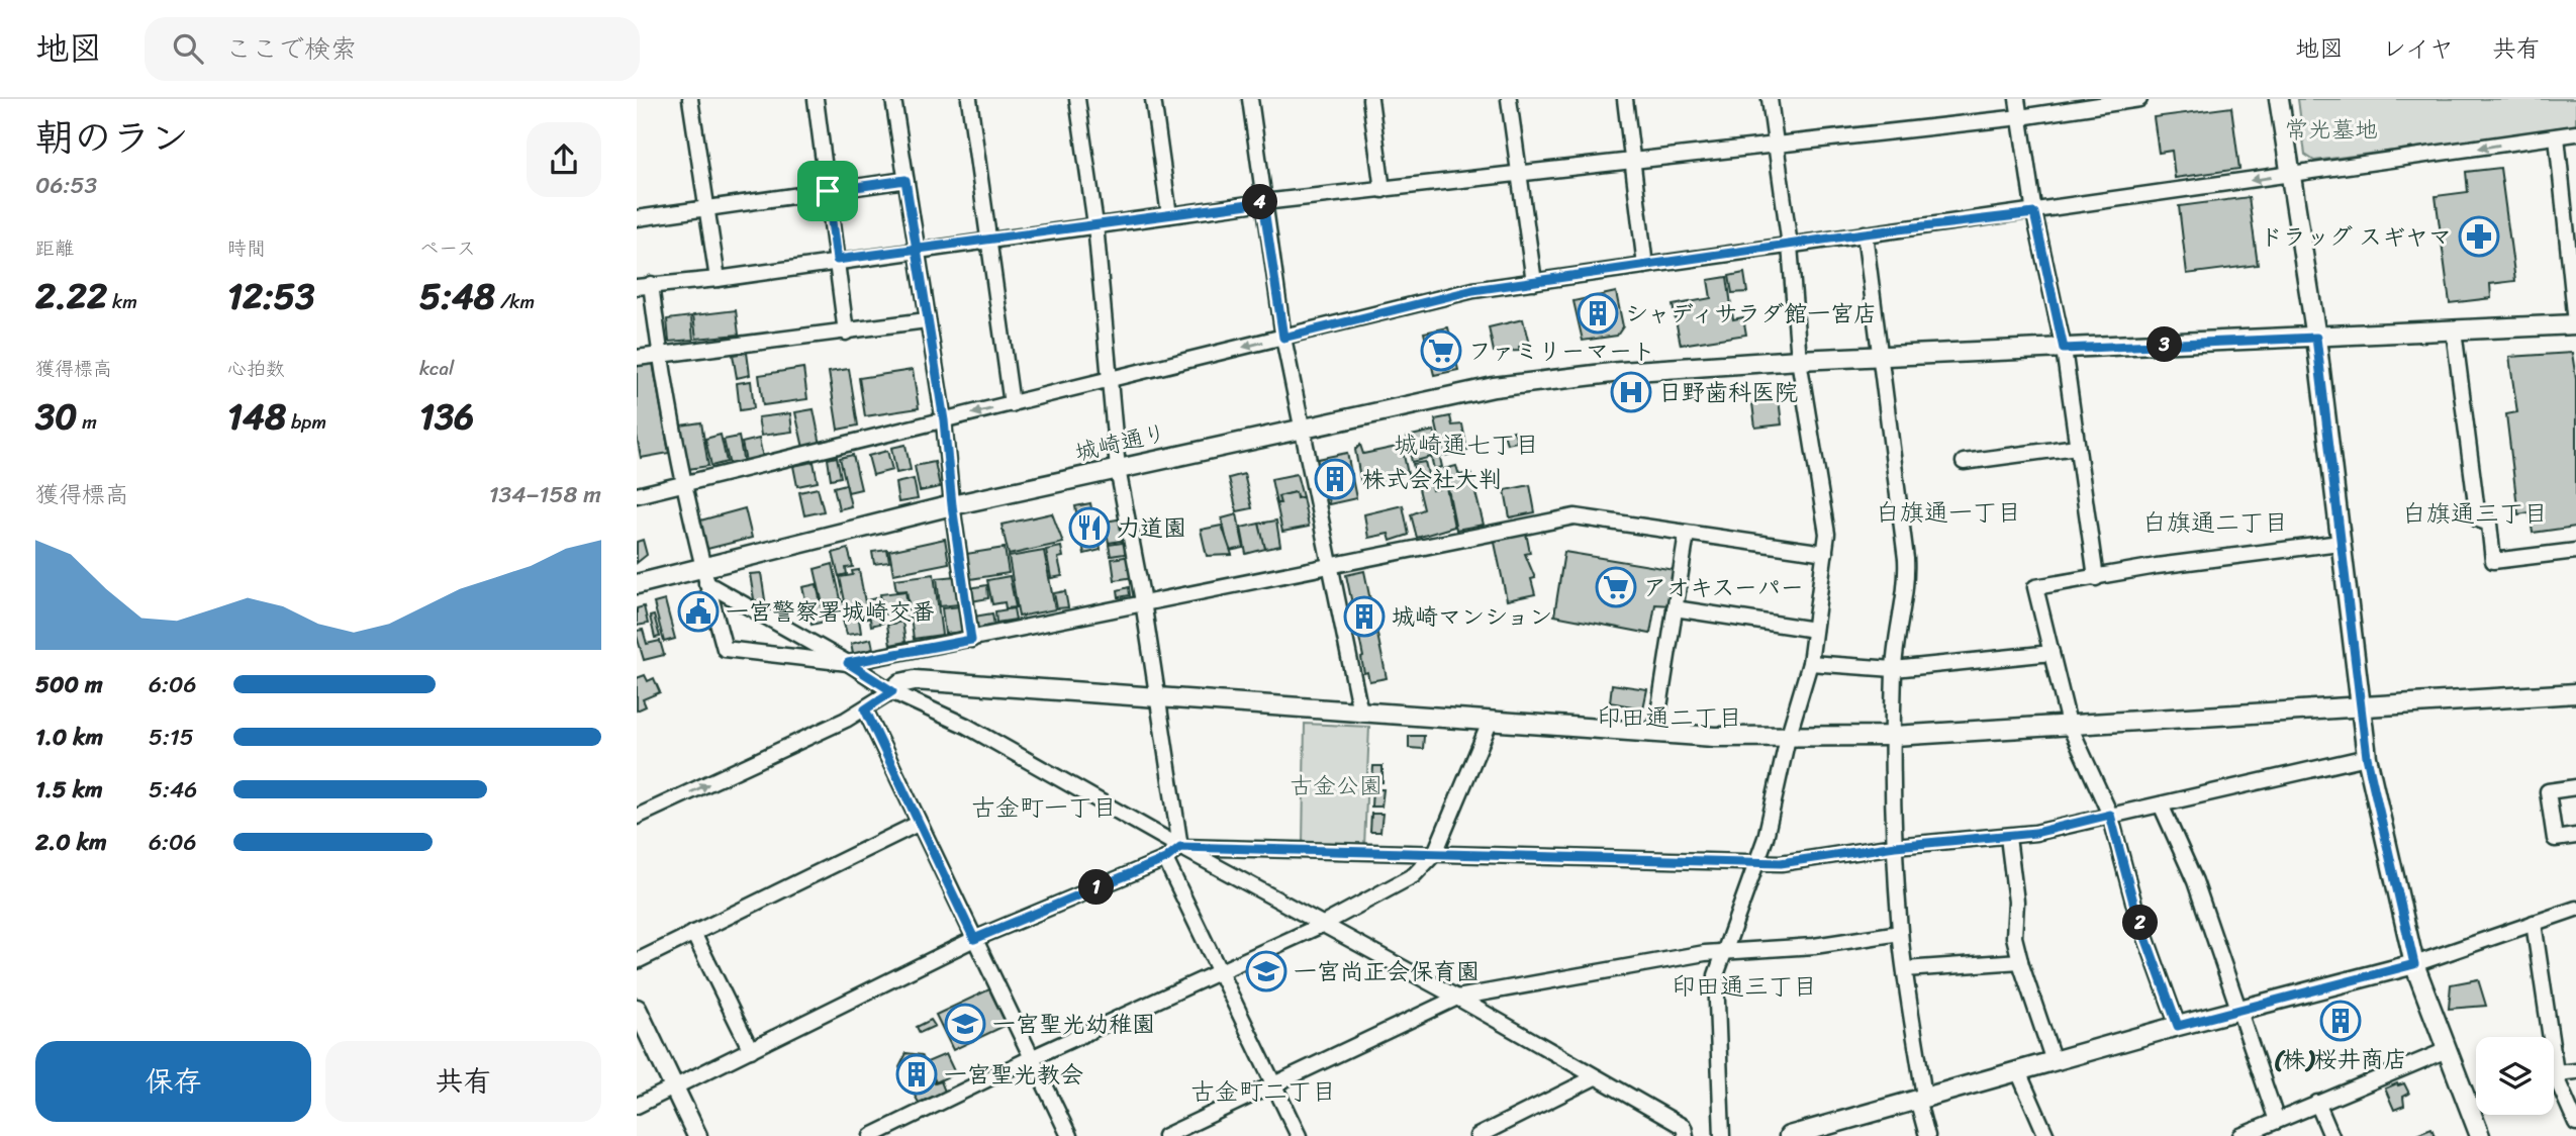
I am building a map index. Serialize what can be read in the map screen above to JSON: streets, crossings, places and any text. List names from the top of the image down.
{
  "streets": {
    "street": ["城崎通り"]
  },
  "districts": [
    "城崎通七丁目",
    "白旗通一丁目",
    "白旗通三丁目",
    "白旗通二丁目",
    "印田通二丁目",
    "古金町一丁目",
    "印田通三丁目",
    "古金町二丁目"
  ],
  "parks": ["常光墓地", "古金公園"],
  "places": {
    "pharmacy": ["ドラッグ スギヤマ"],
    "building": [
      "シャディサラダ館一宮店",
      "株式会社大判",
      "城崎マンション",
      "(株)桜井商店",
      "一宮聖光教会"
    ],
    "supermarket": ["ファミリーマート", "アオキスーパー"],
    "hospital": ["日野歯科医院"],
    "restaurant": ["力道園"],
    "public building": ["一宮警察署城崎交番"],
    "school or university": ["一宮尚正会保育園", "一宮聖光幼稚園"]
  },
  "page": {
    "header": "地図",
    "search": "ここで検索",
    "nav": ["地図", "レイヤ", "共有"],
    "heading": ["朝のラン", "06:53"],
    "pins": [
      "4",
      "3",
      "1",
      "2"
    ],
    "stats": [
      ["距離", "2.22 km"],
      ["時間", "12:53"],
      ["ペース", "5:48 /km"],
      ["獲得標高", "30 m"],
      ["心拍数", "148 bpm"],
      ["kcal", "136"]
    ],
    "chart": ["獲得標高", "134–158 m"],
    "list": [
      {
        "name": "500 m",
        "note": "6:06"
      },
      {
        "name": "1.0 km",
        "note": "5:15"
      },
      {
        "name": "1.5 km",
        "note": "5:46"
      },
      {
        "name": "2.0 km",
        "note": "6:06"
      }
    ],
    "buttons": ["保存", "共有"]
  }
}
